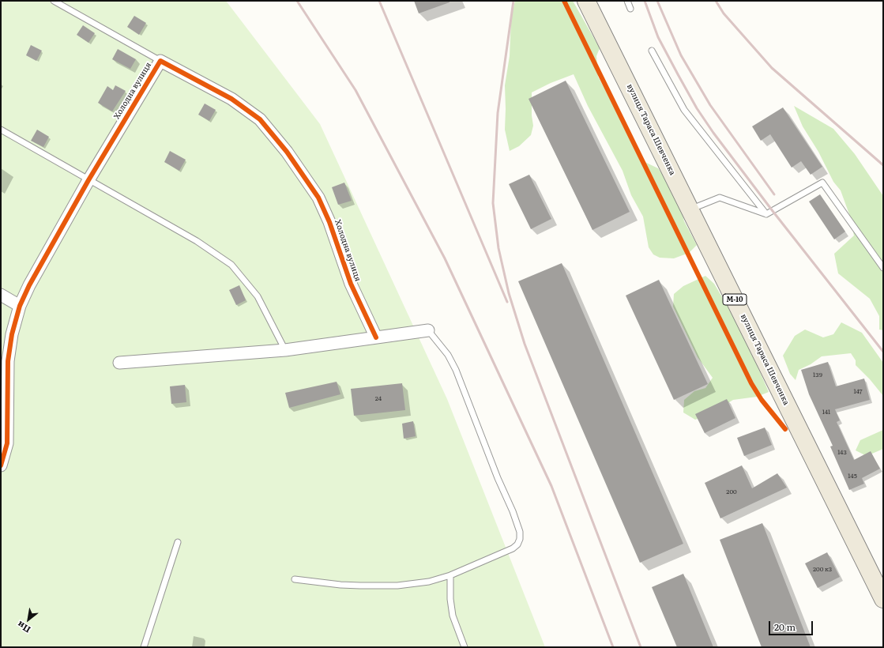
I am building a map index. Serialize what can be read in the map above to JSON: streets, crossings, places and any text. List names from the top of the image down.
{
  "streets": {
    "main road": ["вулиця Тараса Шевченка", "М-10"],
    "street": ["Холодна вулиця"]
  },
  "house_numbers": [
    "139",
    "147",
    "24",
    "141",
    "143",
    "145",
    "200",
    "200 к3"
  ],
  "scale_bar": "20 m",
  "north": "bottom left"
}
